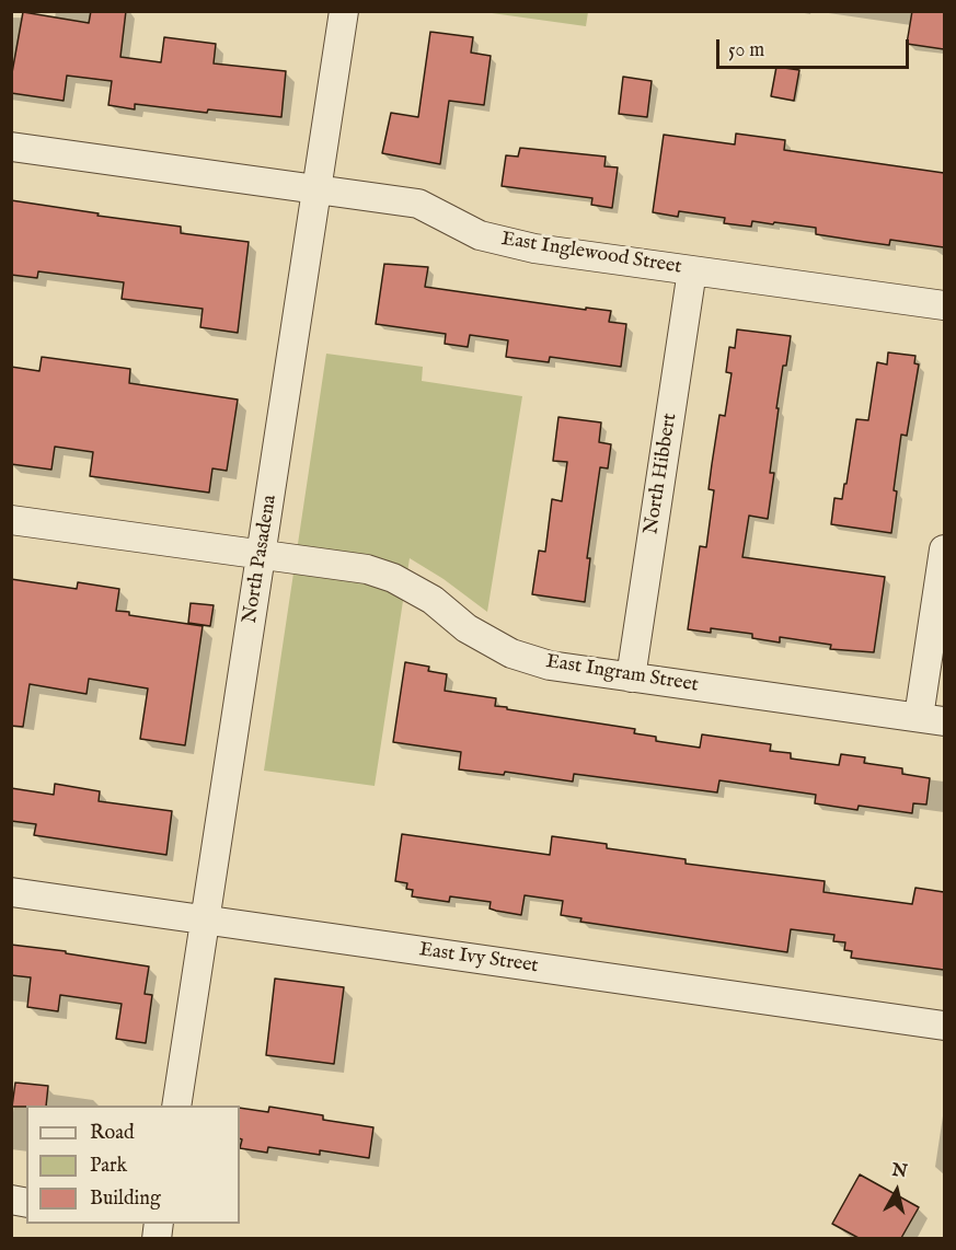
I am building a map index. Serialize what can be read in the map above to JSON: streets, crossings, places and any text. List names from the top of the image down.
{
  "streets": {
    "street": [
      "East Inglewood Street",
      "North Hibbert",
      "North Pasadena",
      "East Ingram Street",
      "East Ivy Street"
    ]
  },
  "crossings": [
    ["East Inglewood Street", "North Hibbert"],
    ["East Inglewood Street", "North Pasadena"],
    ["North Hibbert", "East Ingram Street"],
    ["North Pasadena", "East Ingram Street"],
    ["North Pasadena", "East Ivy Street"]
  ],
  "legend": ["Road", "Park", "Building"],
  "scale_bar": "50 m",
  "north": "top"
}
